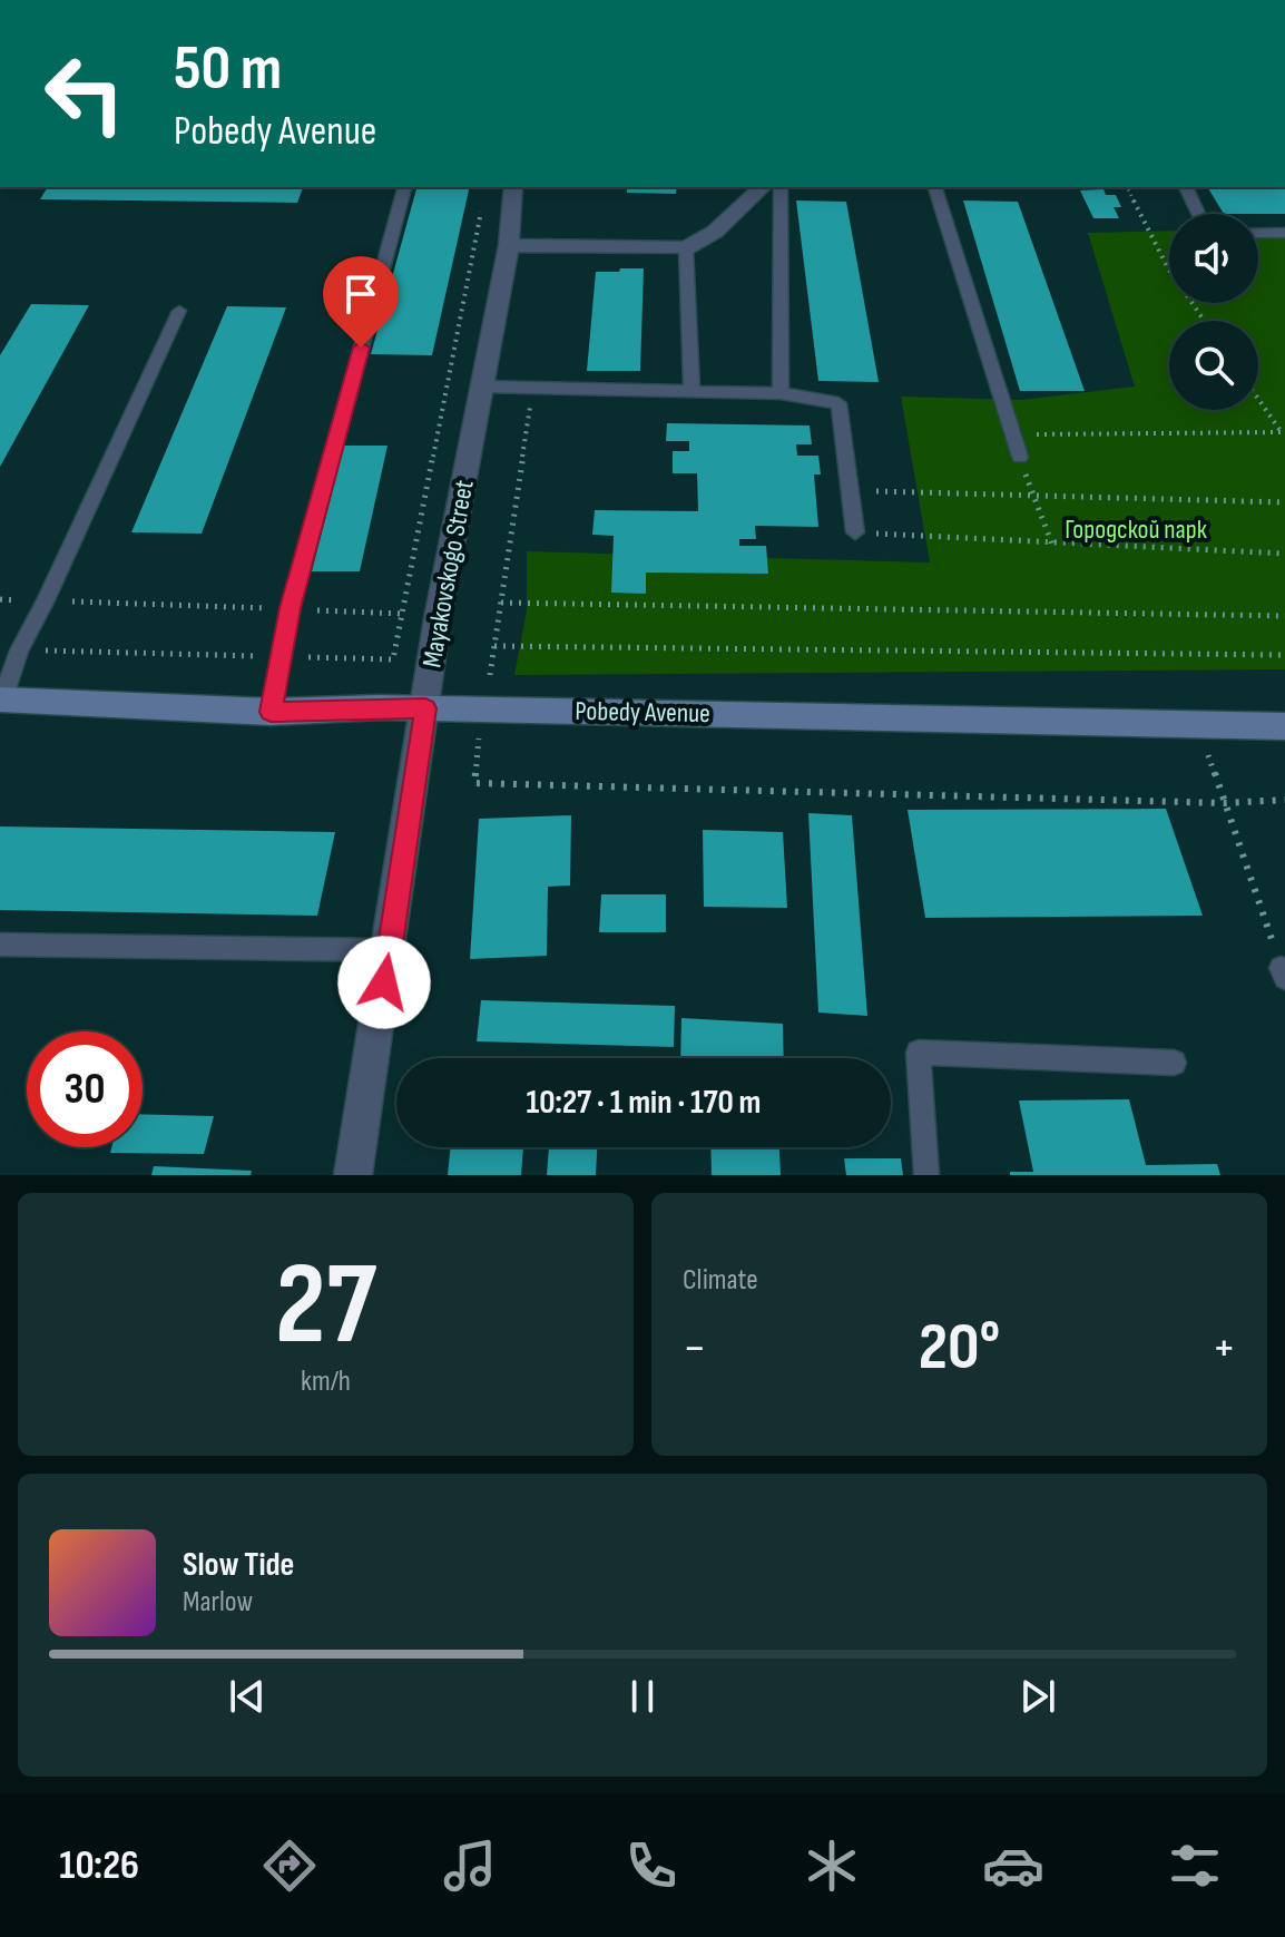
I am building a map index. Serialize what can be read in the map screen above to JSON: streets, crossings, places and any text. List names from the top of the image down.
{
  "streets": {
    "street": ["Mayakovskogo Street", "Pobedy Avenue"]
  },
  "crossings": [
    ["Mayakovskogo Street", "Pobedy Avenue"]
  ],
  "parks": ["Городской парк"],
  "page": {
    "turn": ["50 m", "Pobedy Avenue"],
    "limit": "30",
    "trip": "10:27 · 1 min · 170 m",
    "tile": [
      ["27", "km/h"],
      "Climate"
    ],
    "heat": ["−", "20°", "+"],
    "song": ["Slow Tide", "Marlow"],
    "tabs": "10:26"
  }
}
